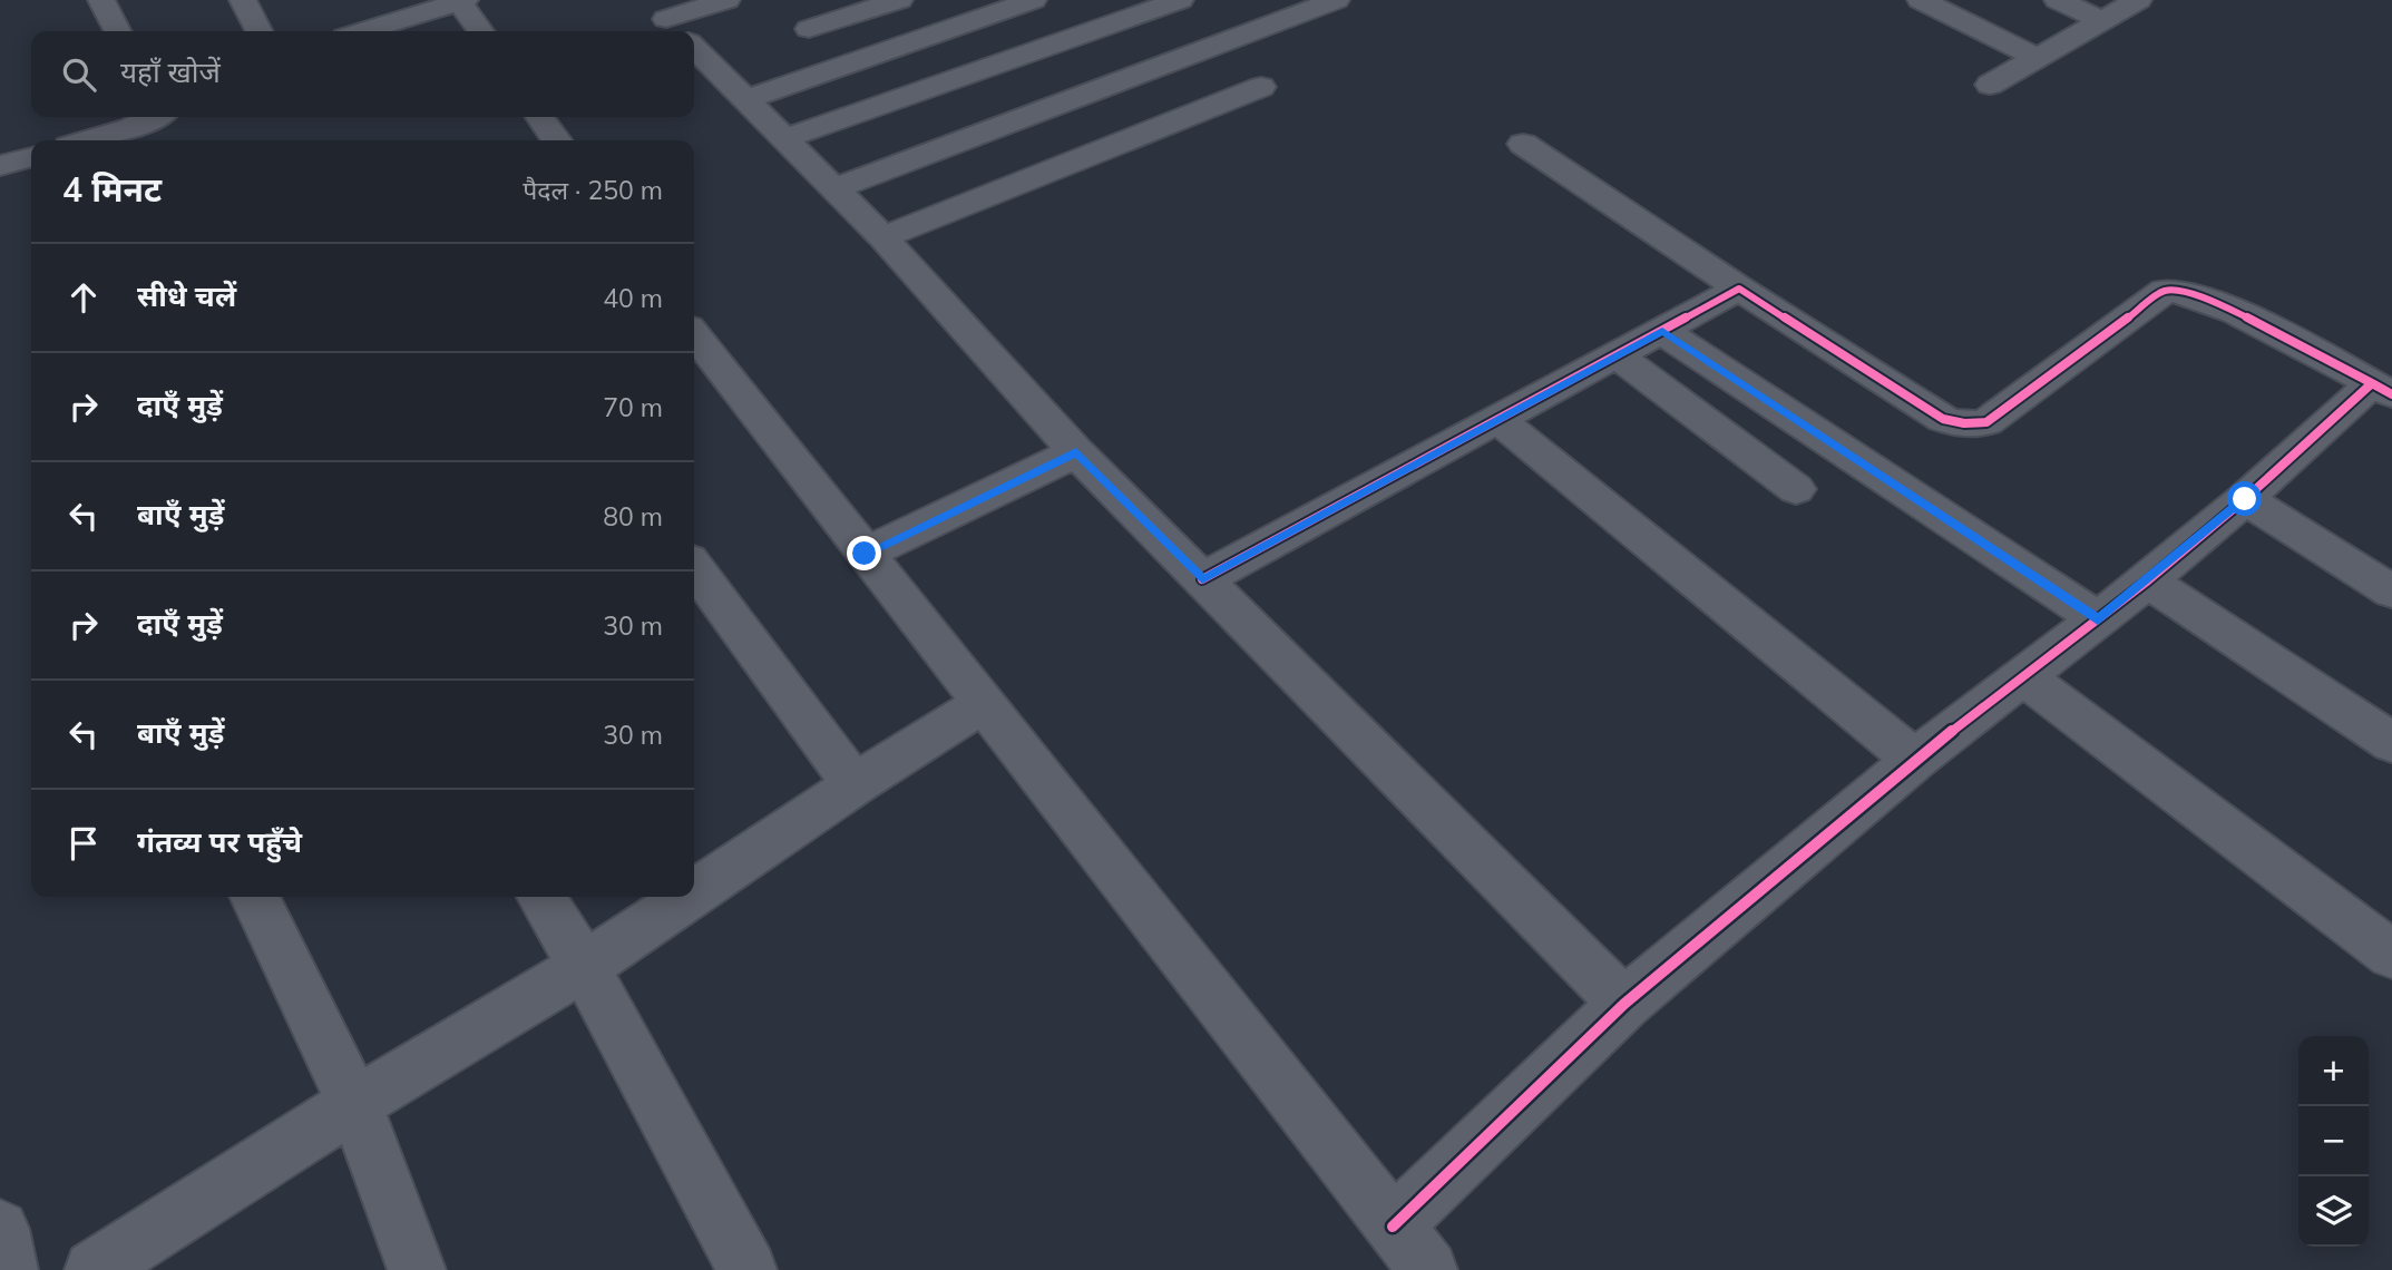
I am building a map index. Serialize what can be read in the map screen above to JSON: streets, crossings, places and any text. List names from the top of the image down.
{
  "page": {
    "search": "यहाँ खोजें",
    "heading": ["4 मिनट", "पैदल · 250 m"],
    "list": [
      ["सीधे चलें", "40 m"],
      ["दाएँ मुड़ें", "70 m"],
      ["बाएँ मुड़ें", "80 m"],
      ["दाएँ मुड़ें", "30 m"],
      ["बाएँ मुड़ें", "30 m"],
      "गंतव्य पर पहुँचे"
    ],
    "map_buttons": ["+", "−"]
  }
}
